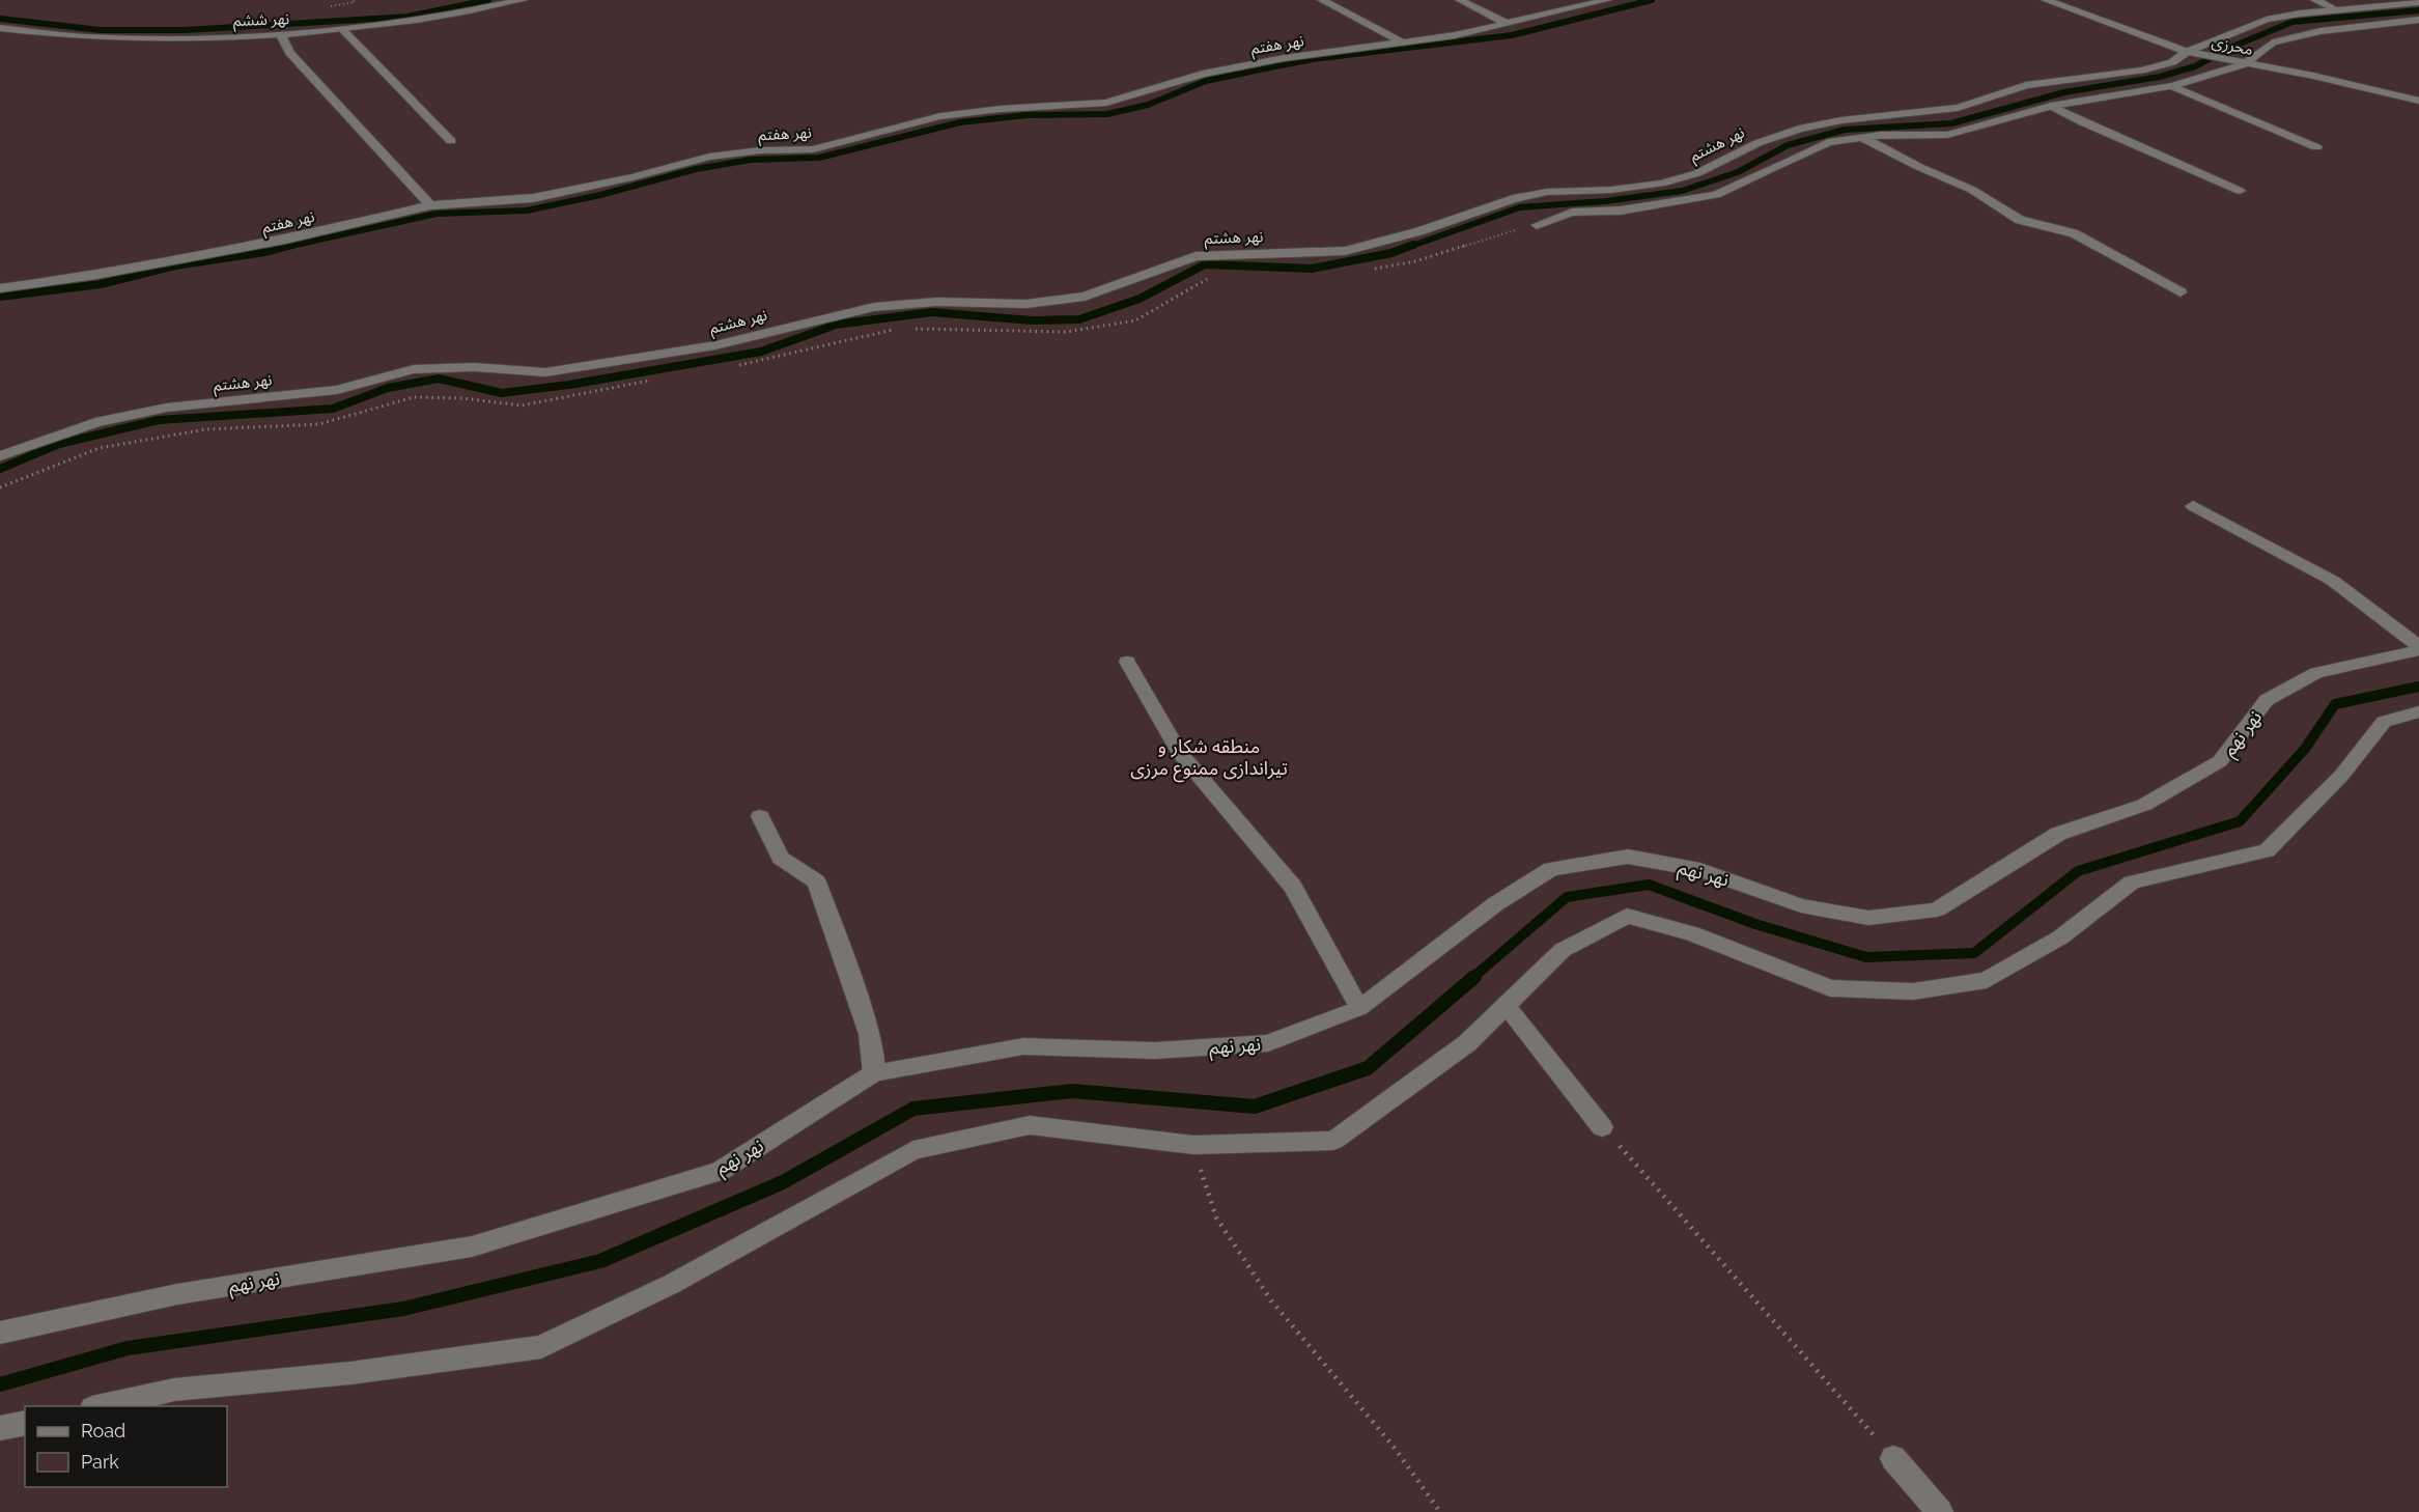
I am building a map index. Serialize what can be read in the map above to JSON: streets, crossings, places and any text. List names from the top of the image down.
{
  "streets": {
    "street": [
      "نهر ششم",
      "نهر هفتم",
      "محرزی",
      "نهر هشتم",
      "نهر نهم"
    ]
  },
  "crossings": [
    ["محرزی", "نهر هشتم"]
  ],
  "parks": ["منطقه شکار و تیراندازی ممنوع مرزی"],
  "legend": ["Road", "Park"]
}
